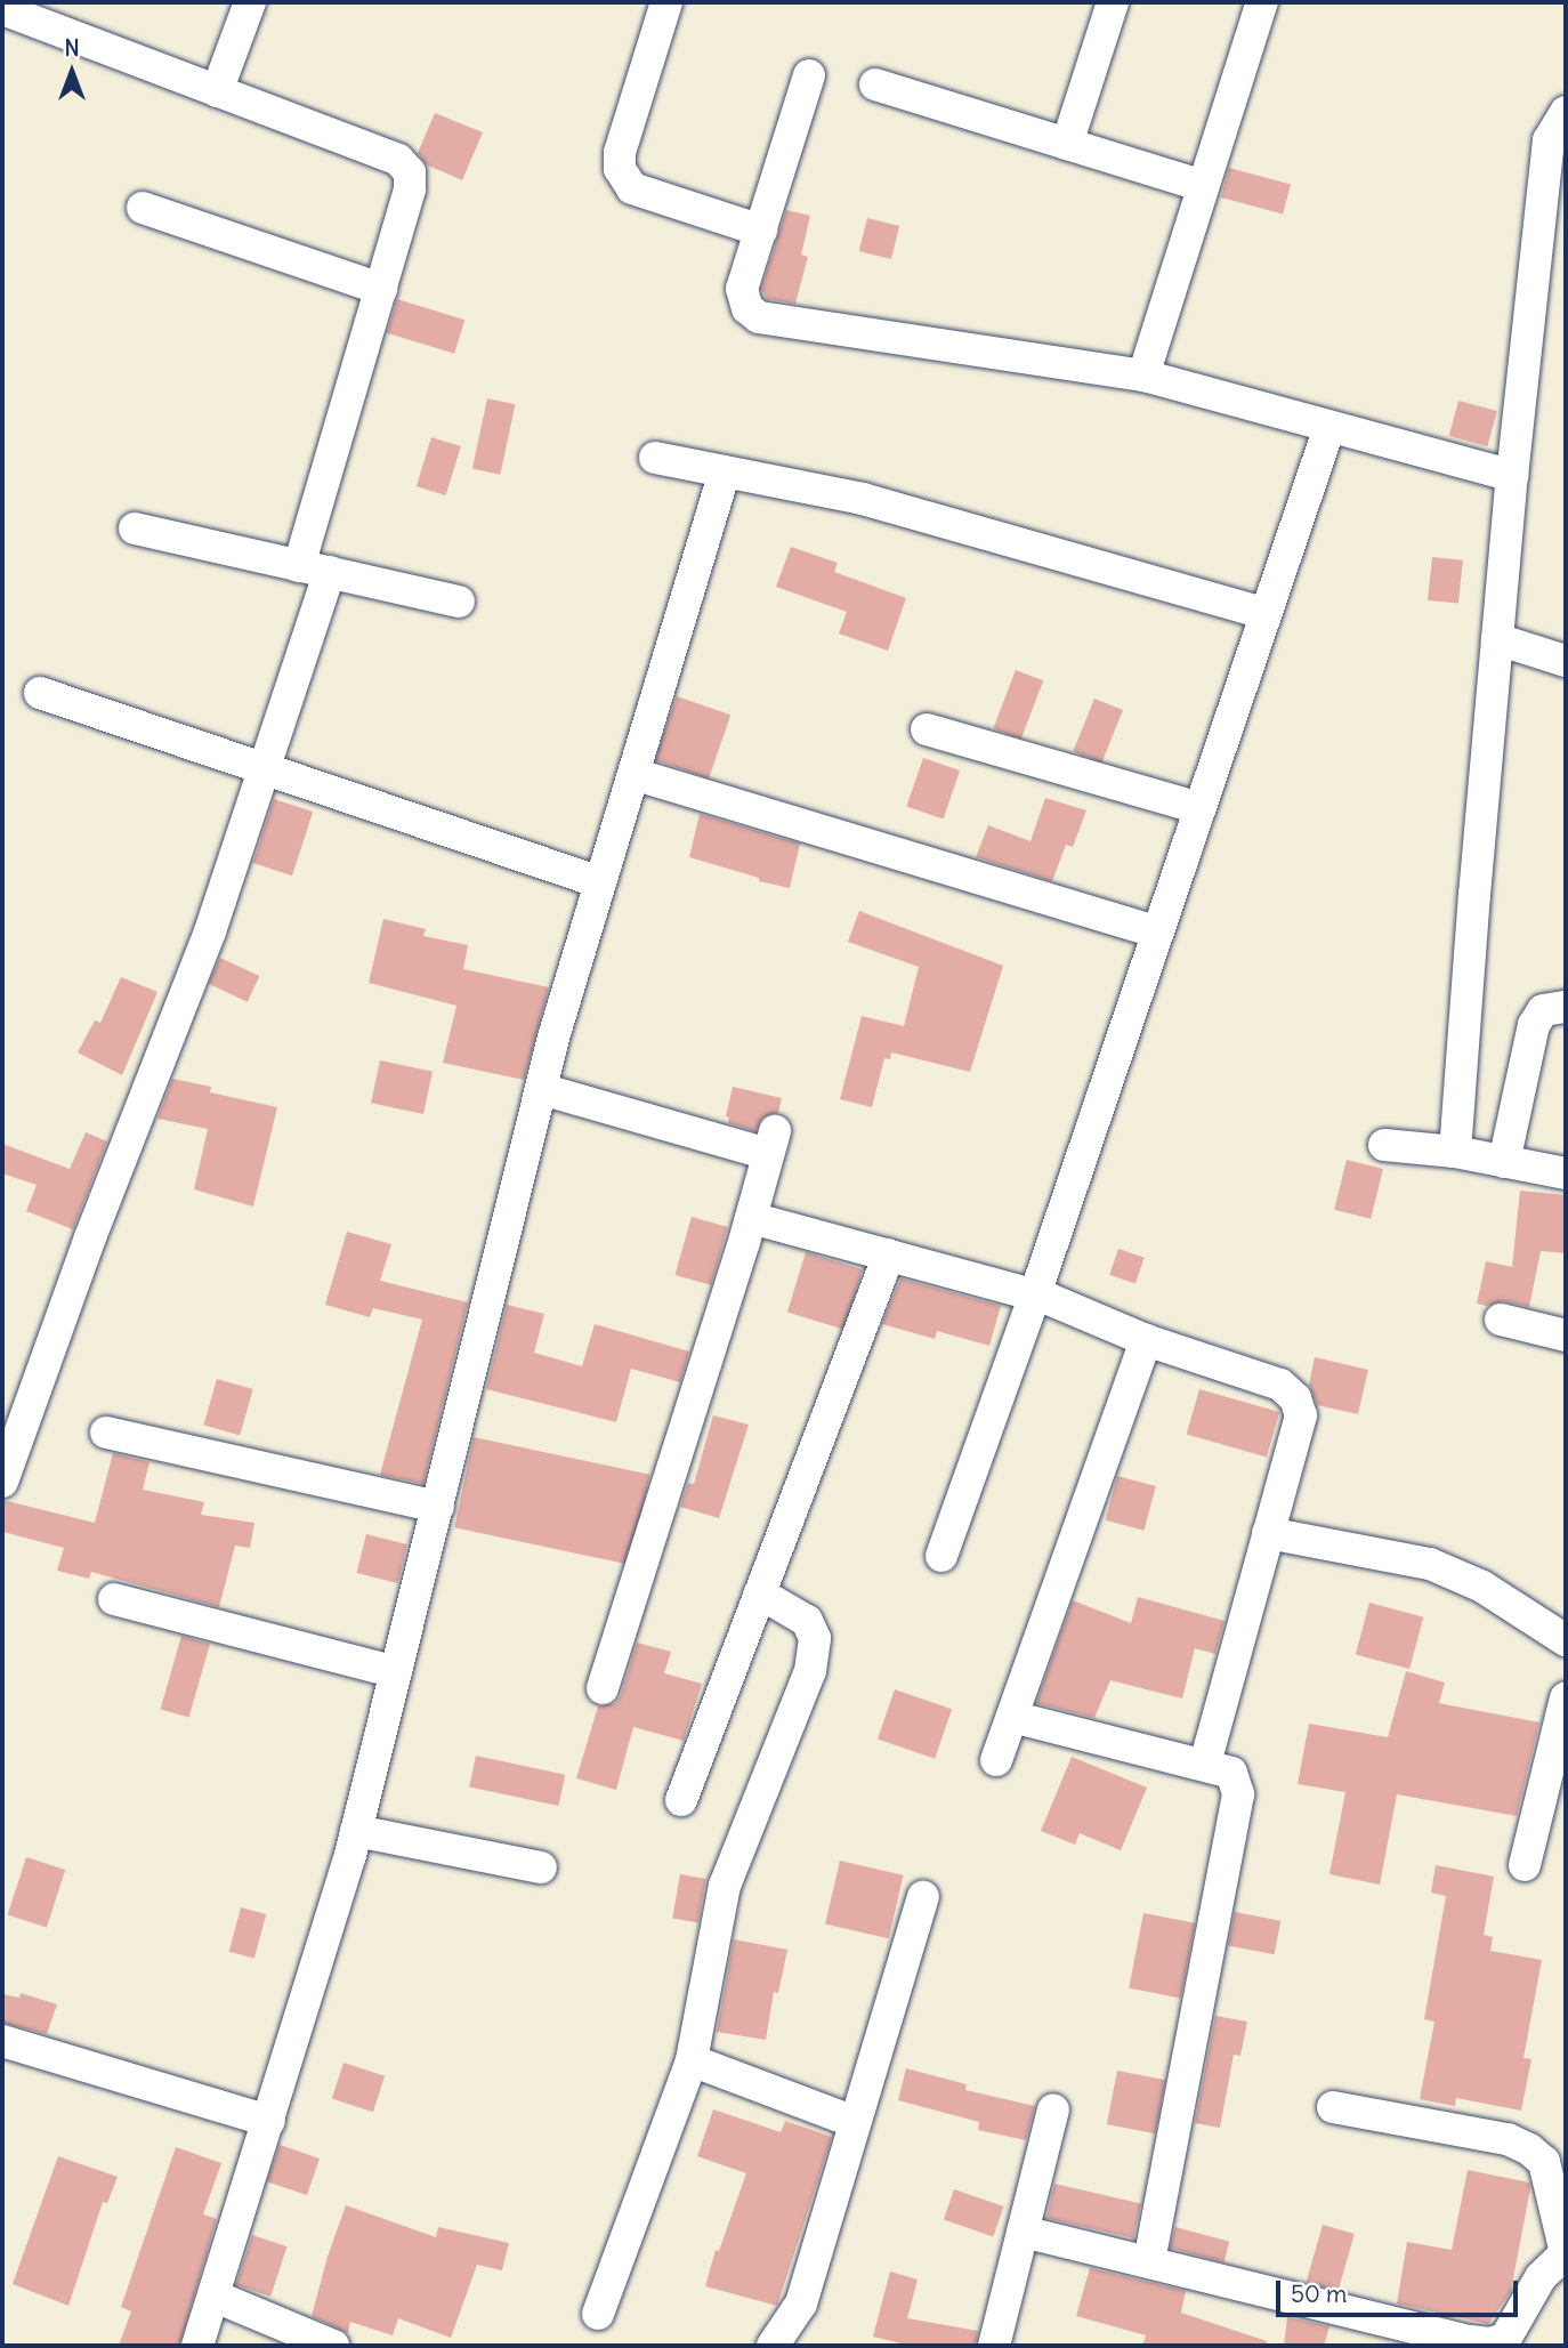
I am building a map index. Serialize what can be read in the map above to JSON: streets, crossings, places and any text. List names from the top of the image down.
{
  "scale_bar": "50 m",
  "north": "top"
}
